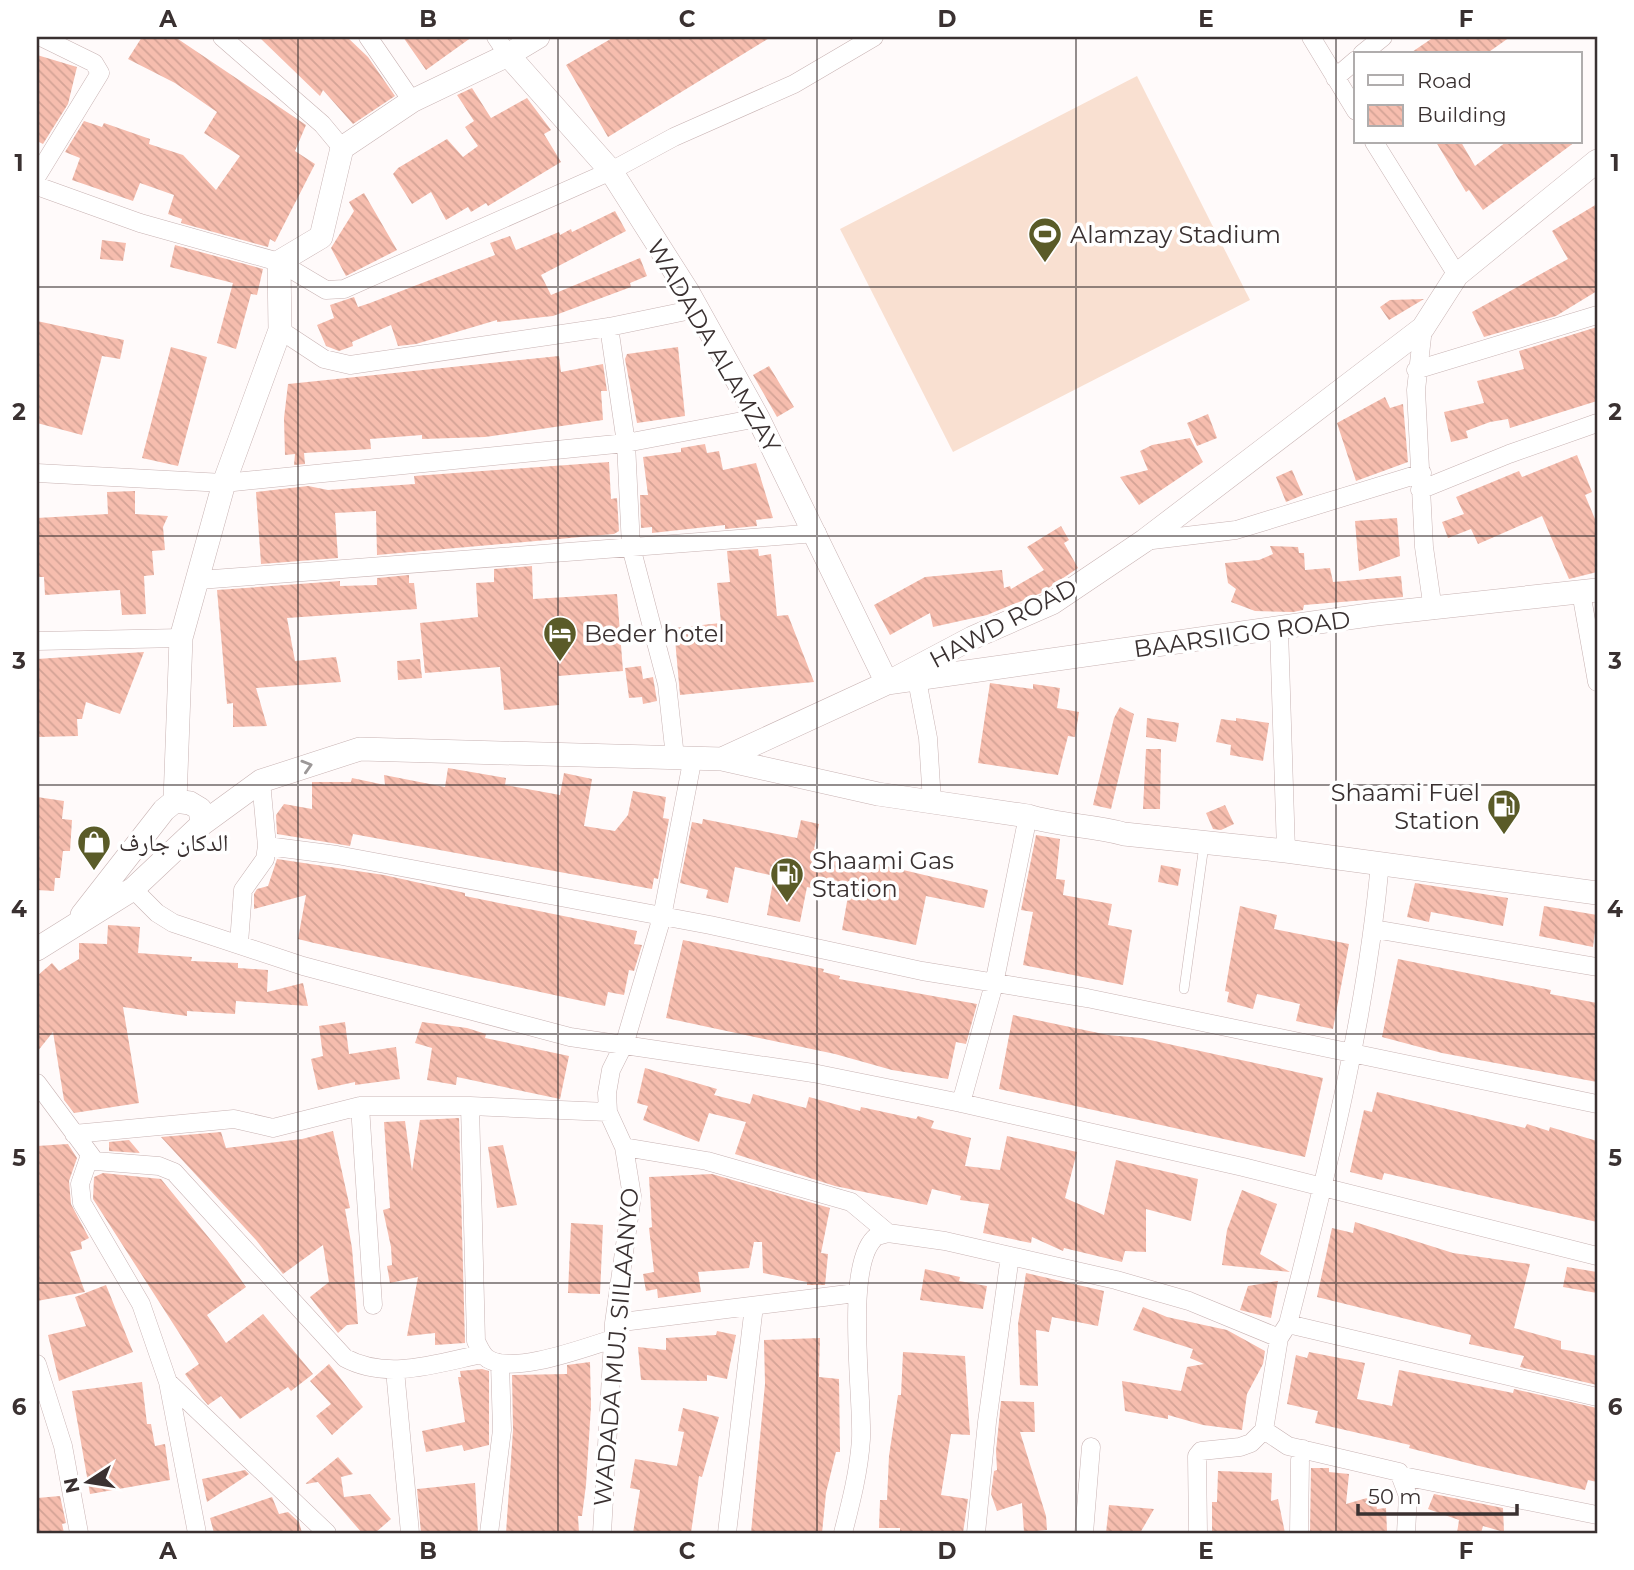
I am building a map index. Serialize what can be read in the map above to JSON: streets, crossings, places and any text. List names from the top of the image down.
{
  "streets": {
    "street": [
      "WADADA ALAMZAY",
      "HAWD ROAD",
      "BAARSIIGO ROAD",
      "WADADA MUJ. SIILAANYO"
    ]
  },
  "crossings": [
    ["WADADA ALAMZAY", "HAWD ROAD"],
    ["WADADA ALAMZAY", "BAARSIIGO ROAD"],
    ["HAWD ROAD", "BAARSIIGO ROAD"],
    ["HAWD ROAD", "WADADA MUJ. SIILAANYO"]
  ],
  "places": {
    "sports": ["Alamzay Stadium"],
    "hotel": ["Beder hotel"],
    "fuel station": ["Shaami Fuel Station", "Shaami Gas Station"],
    "shop": ["الدكان جارف"]
  },
  "legend": ["Road", "Building"],
  "scale_bar": "50 m",
  "north": "left",
  "grid": {
    "columns": [
      "A",
      "B",
      "C",
      "D",
      "E",
      "F"
    ],
    "rows": [
      "1",
      "2",
      "3",
      "4",
      "5",
      "6"
    ]
  }
}
